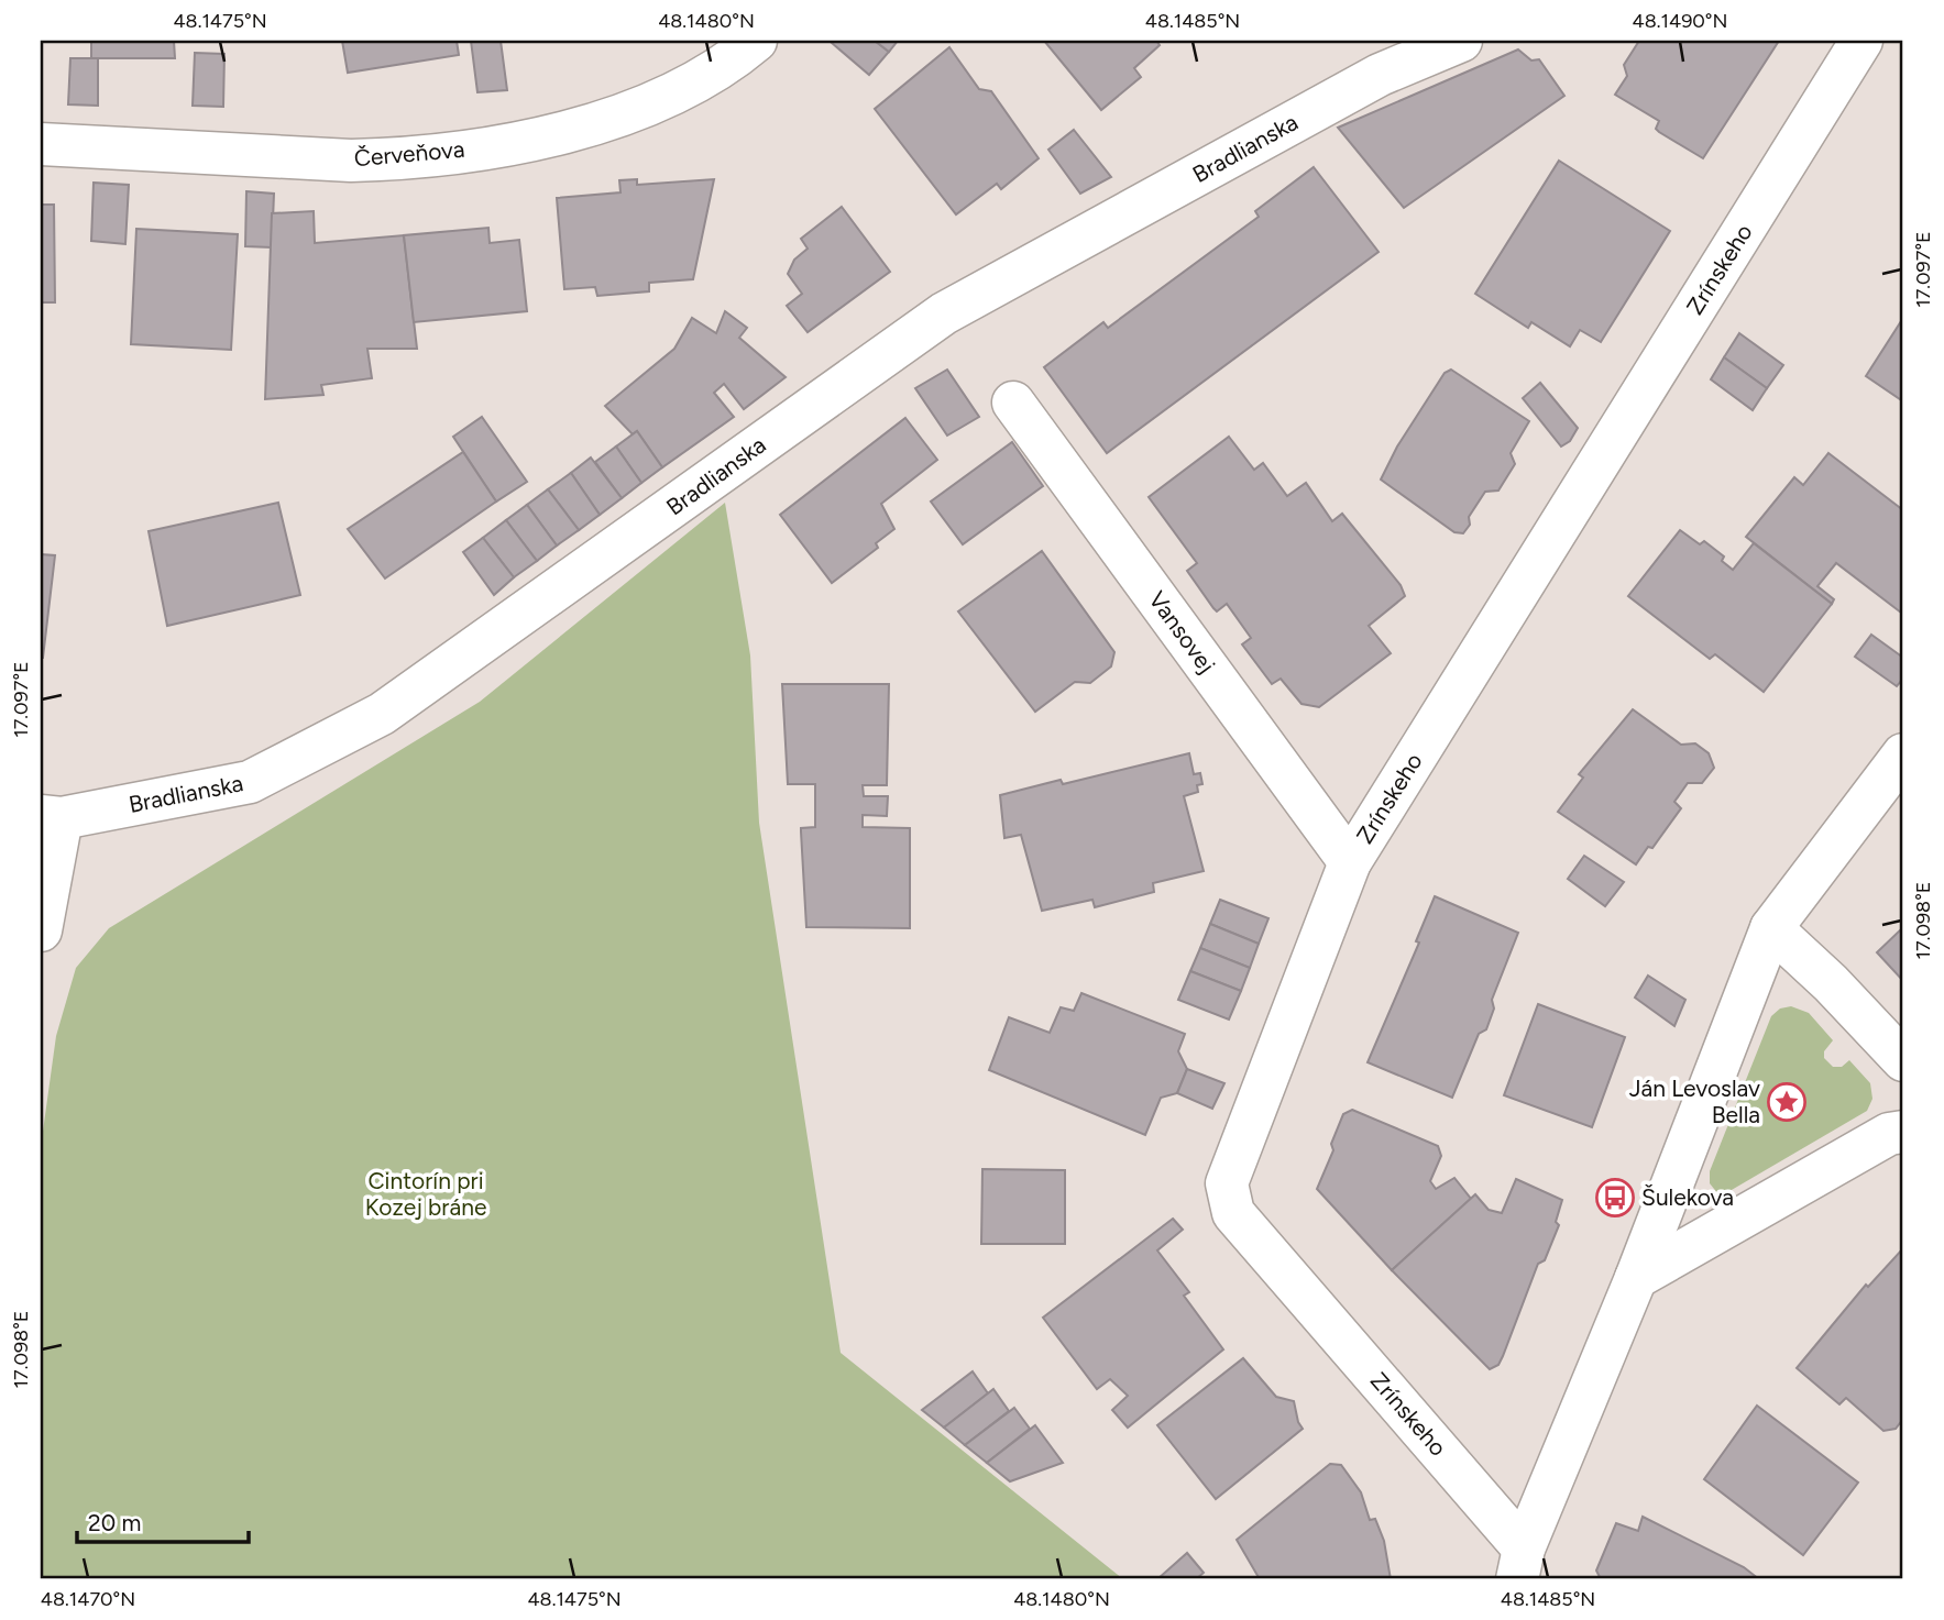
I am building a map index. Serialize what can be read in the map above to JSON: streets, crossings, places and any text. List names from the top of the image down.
{
  "streets": {
    "street": [
      "Bradlianska",
      "Červeňova",
      "Zrínskeho",
      "Vansovej"
    ]
  },
  "crossings": [
    ["Zrínskeho", "Vansovej"]
  ],
  "parks": ["Cintorín pri Kozej bráne"],
  "places": {
    "place": ["Ján Levoslav Bella"],
    "bus stop": ["Šulekova"]
  },
  "scale_bar": "20 m",
  "coordinates": [
    "48.1475°N",
    "48.1480°N",
    "48.1485°N",
    "48.1490°N",
    "17.097°E",
    "17.098°E",
    "48.1470°N"
  ]
}
